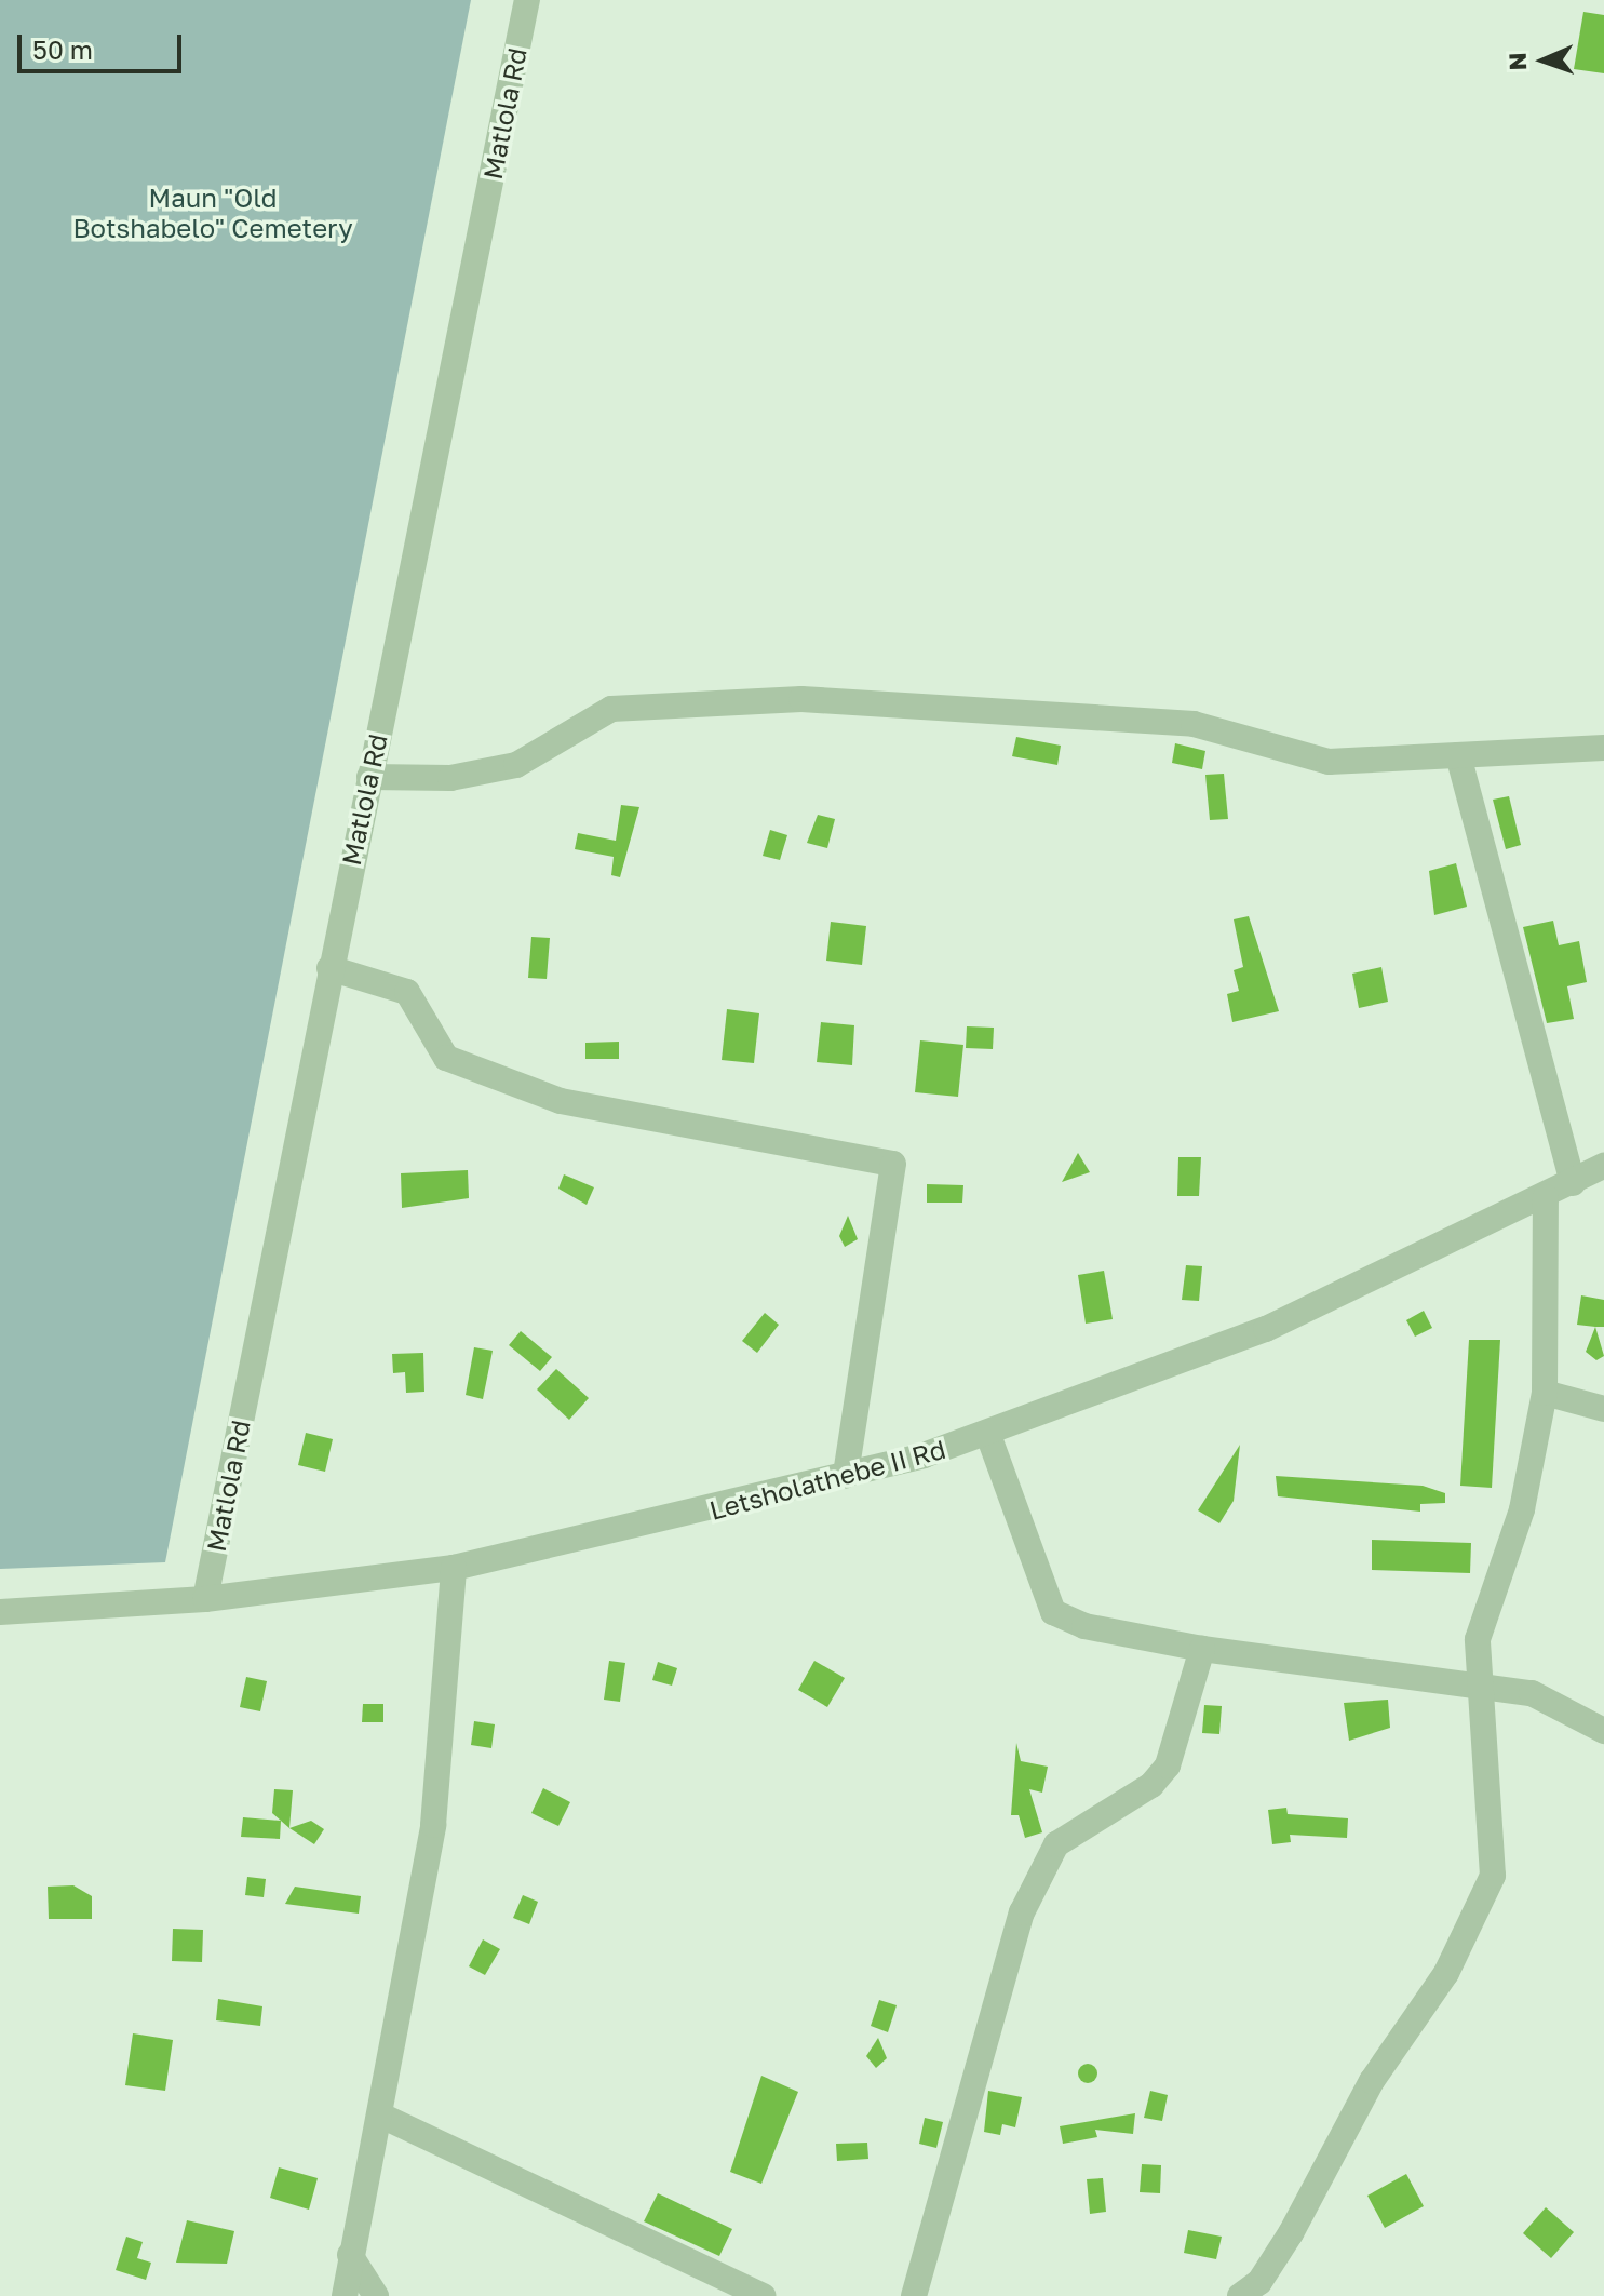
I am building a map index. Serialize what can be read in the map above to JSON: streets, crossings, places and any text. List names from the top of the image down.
{
  "streets": {
    "street": ["Matlola Rd", "Letsholathebe II Rd"]
  },
  "crossings": [
    ["Matlola Rd", "Letsholathebe II Rd"]
  ],
  "parks": ["Maun \"Old Botshabelo\" Cemetery"],
  "scale_bar": "50 m",
  "north": "left"
}
